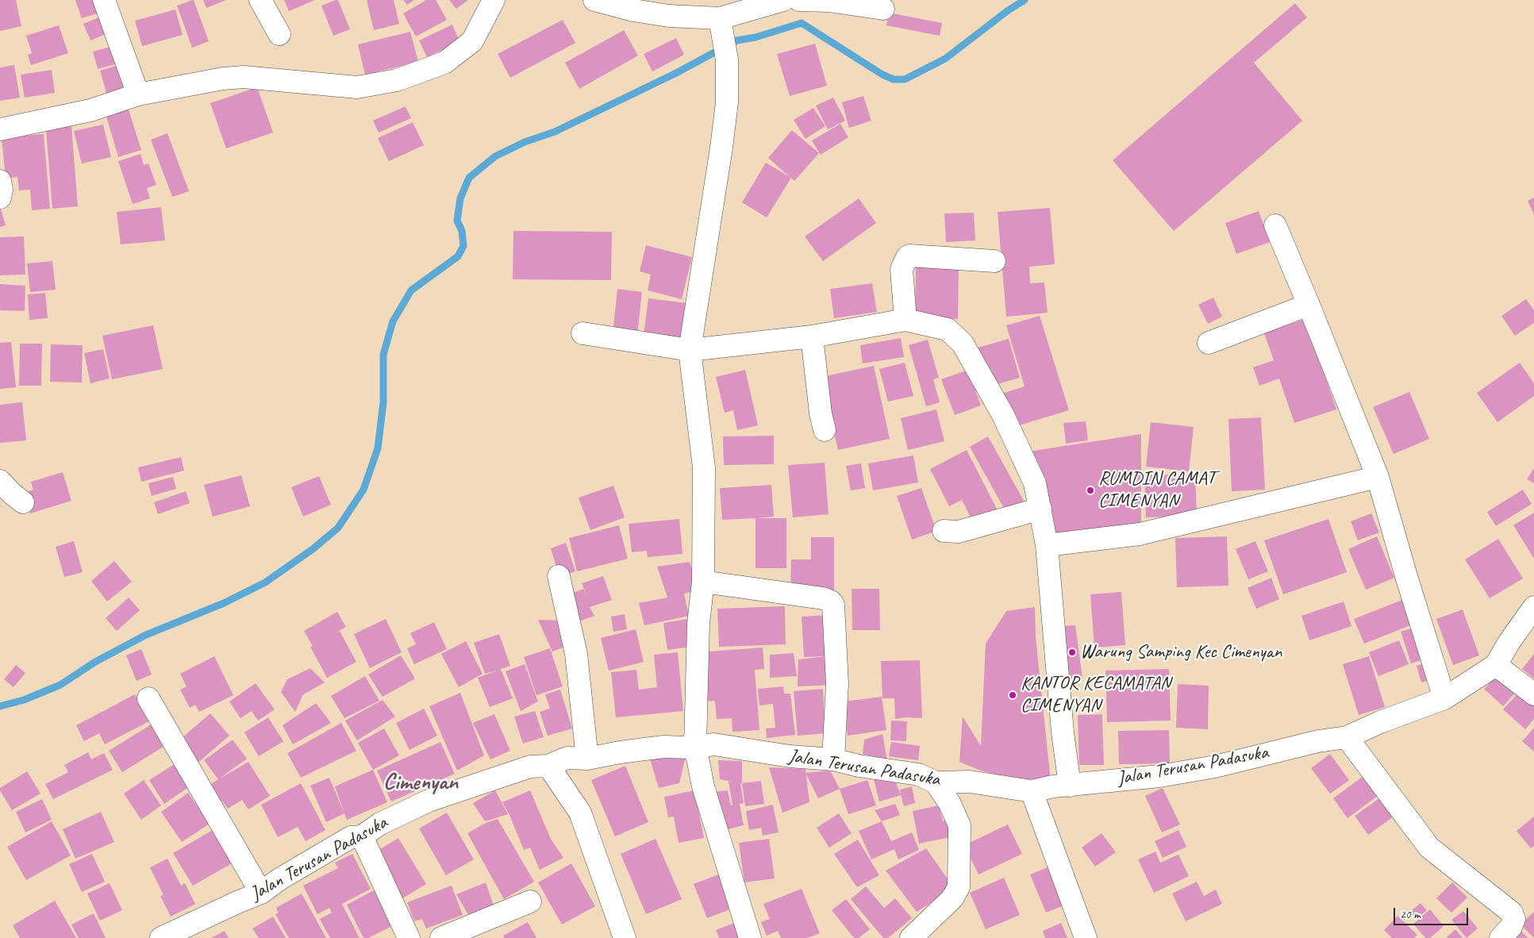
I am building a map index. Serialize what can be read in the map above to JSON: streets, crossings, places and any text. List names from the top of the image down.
{
  "streets": {
    "street": ["Jalan Terusan Padasuka"]
  },
  "districts": ["Cimenyan"],
  "places": ["RUMDIN CAMAT CIMENYAN", "Warung Samping Kec Cimenyan", "KANTOR KECAMATAN CIMENYAN"],
  "scale_bar": "20 m"
}
